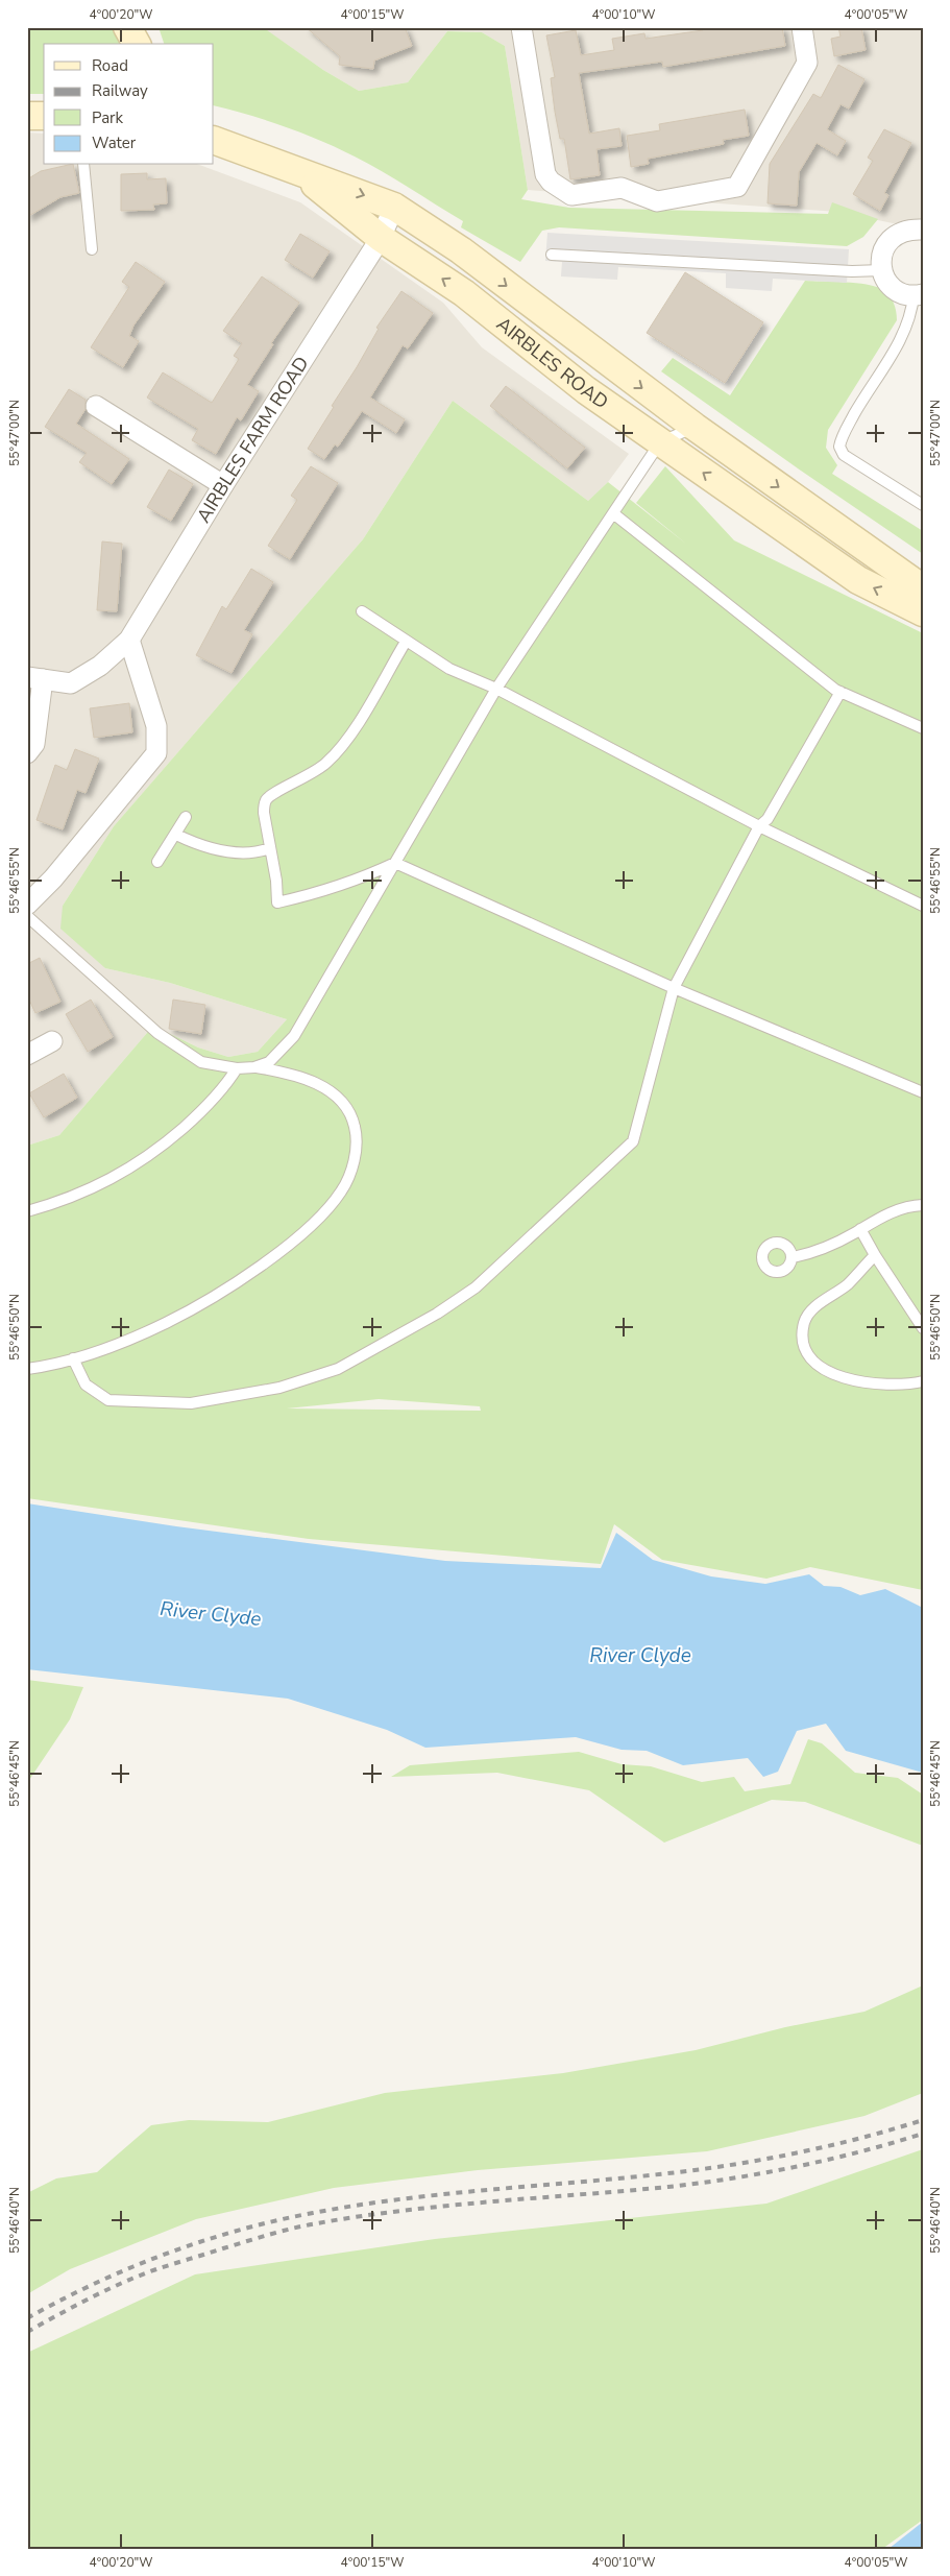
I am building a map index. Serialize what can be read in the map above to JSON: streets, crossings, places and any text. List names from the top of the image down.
{
  "streets": {
    "main road": ["AIRBLES ROAD"],
    "street": ["AIRBLES FARM ROAD"]
  },
  "crossings": [
    ["AIRBLES ROAD", "AIRBLES FARM ROAD"]
  ],
  "water": ["River Clyde"],
  "legend": [
    "Road",
    "Railway",
    "Park",
    "Water"
  ],
  "coordinates": [
    "4°00'20\"W",
    "4°00'15\"W",
    "4°00'10\"W",
    "4°00'05\"W",
    "55°47'00\"N",
    "55°46'55\"N",
    "55°46'50\"N",
    "55°46'45\"N",
    "55°46'40\"N"
  ]
}
